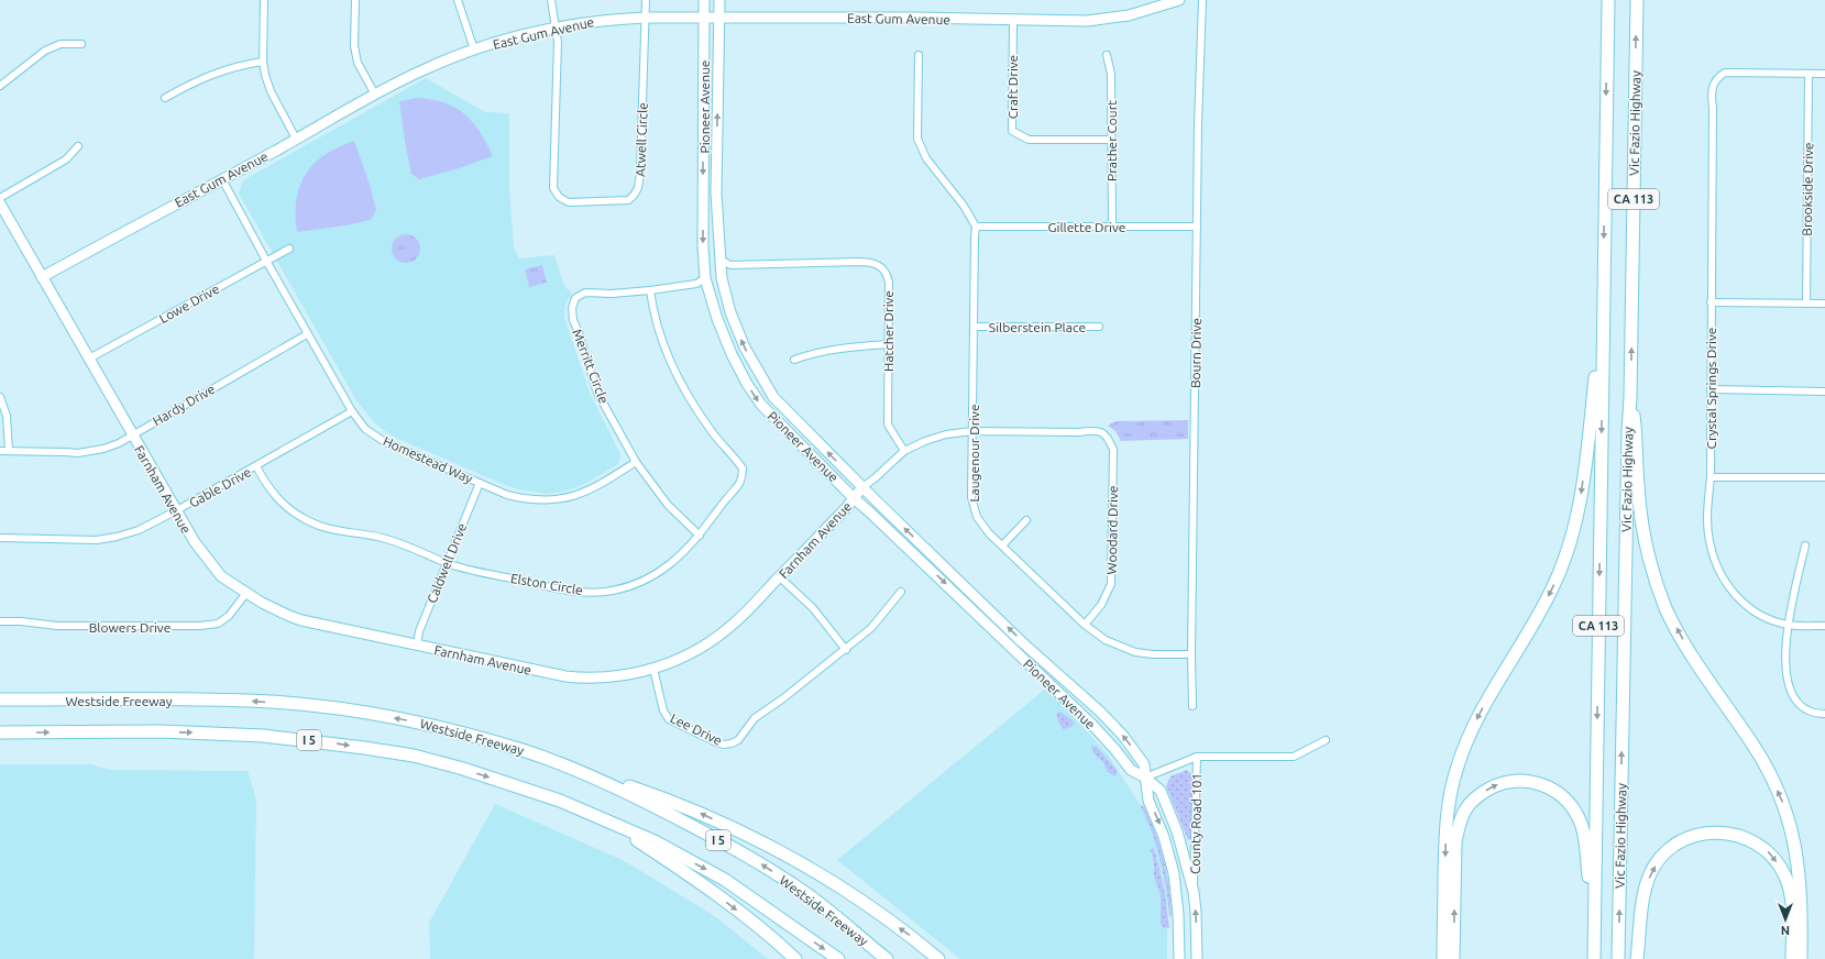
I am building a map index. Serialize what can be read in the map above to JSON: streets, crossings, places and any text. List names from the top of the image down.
{
  "streets": {
    "highway": [
      "Vic Fazio Highway",
      "CA 113",
      "Westside Freeway",
      "I 5"
    ],
    "street": [
      "East Gum Avenue",
      "Craft Drive",
      "Pioneer Avenue",
      "Atwell Circle",
      "Prather Court",
      "Brookside Drive",
      "Gillette Drive",
      "Lowe Drive",
      "Silberstein Place",
      "Hatcher Drive",
      "Bourn Drive",
      "Merritt Circle",
      "Crystal Springs Drive",
      "Hardy Drive",
      "Laugenour Drive",
      "Homestead Way",
      "Gable Drive",
      "Farnham Avenue",
      "Woodard Drive",
      "Caldwell Drive",
      "Elston Circle",
      "Blowers Drive",
      "Lee Drive",
      "County Road 101"
    ]
  },
  "crossings": [
    ["East Gum Avenue", "Craft Drive"],
    ["East Gum Avenue", "Pioneer Avenue"],
    ["East Gum Avenue", "Atwell Circle"],
    ["East Gum Avenue", "Homestead Way"],
    ["East Gum Avenue", "Farnham Avenue"],
    ["Craft Drive", "Prather Court"],
    ["Pioneer Avenue", "Hatcher Drive"],
    ["Pioneer Avenue", "Merritt Circle"],
    ["Pioneer Avenue", "Farnham Avenue"],
    ["Pioneer Avenue", "County Road 101"],
    ["Prather Court", "Gillette Drive"],
    ["Brookside Drive", "Crystal Springs Drive"],
    ["Gillette Drive", "Bourn Drive"],
    ["Gillette Drive", "Laugenour Drive"],
    ["Lowe Drive", "Homestead Way"],
    ["Lowe Drive", "Farnham Avenue"],
    ["Silberstein Place", "Laugenour Drive"],
    ["Hatcher Drive", "Farnham Avenue"],
    ["Bourn Drive", "Laugenour Drive"],
    ["Merritt Circle", "Homestead Way"],
    ["Merritt Circle", "Elston Circle"],
    ["Hardy Drive", "Homestead Way"],
    ["Hardy Drive", "Farnham Avenue"],
    ["Laugenour Drive", "Farnham Avenue"],
    ["Laugenour Drive", "Woodard Drive"],
    ["Homestead Way", "Gable Drive"],
    ["Homestead Way", "Caldwell Drive"],
    ["Gable Drive", "Farnham Avenue"],
    ["Gable Drive", "Elston Circle"],
    ["Farnham Avenue", "Woodard Drive"],
    ["Farnham Avenue", "Caldwell Drive"],
    ["Farnham Avenue", "Blowers Drive"],
    ["Farnham Avenue", "Lee Drive"],
    ["Caldwell Drive", "Elston Circle"]
  ],
  "north": "bottom"
}
